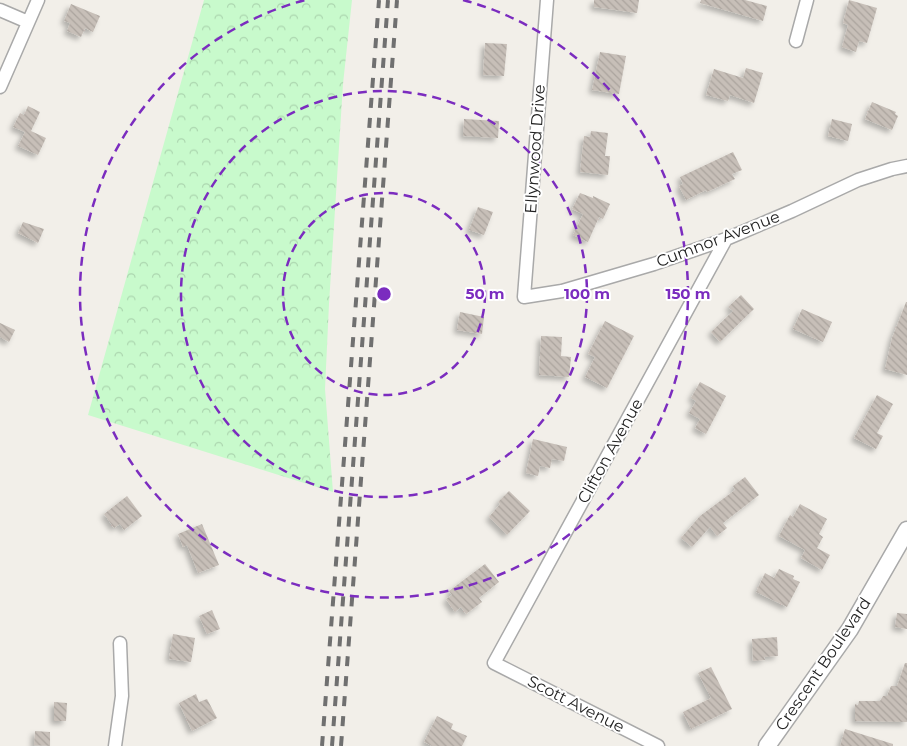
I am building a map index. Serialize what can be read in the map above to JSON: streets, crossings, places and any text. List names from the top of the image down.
{
  "streets": {
    "street": [
      "Ellynwood Drive",
      "Cumnor Avenue",
      "Clifton Avenue",
      "Crescent Boulevard",
      "Scott Avenue"
    ]
  },
  "crossings": [
    ["Ellynwood Drive", "Cumnor Avenue"],
    ["Cumnor Avenue", "Clifton Avenue"],
    ["Clifton Avenue", "Scott Avenue"]
  ],
  "rings": ["50 m", "100 m", "150 m"]
}
